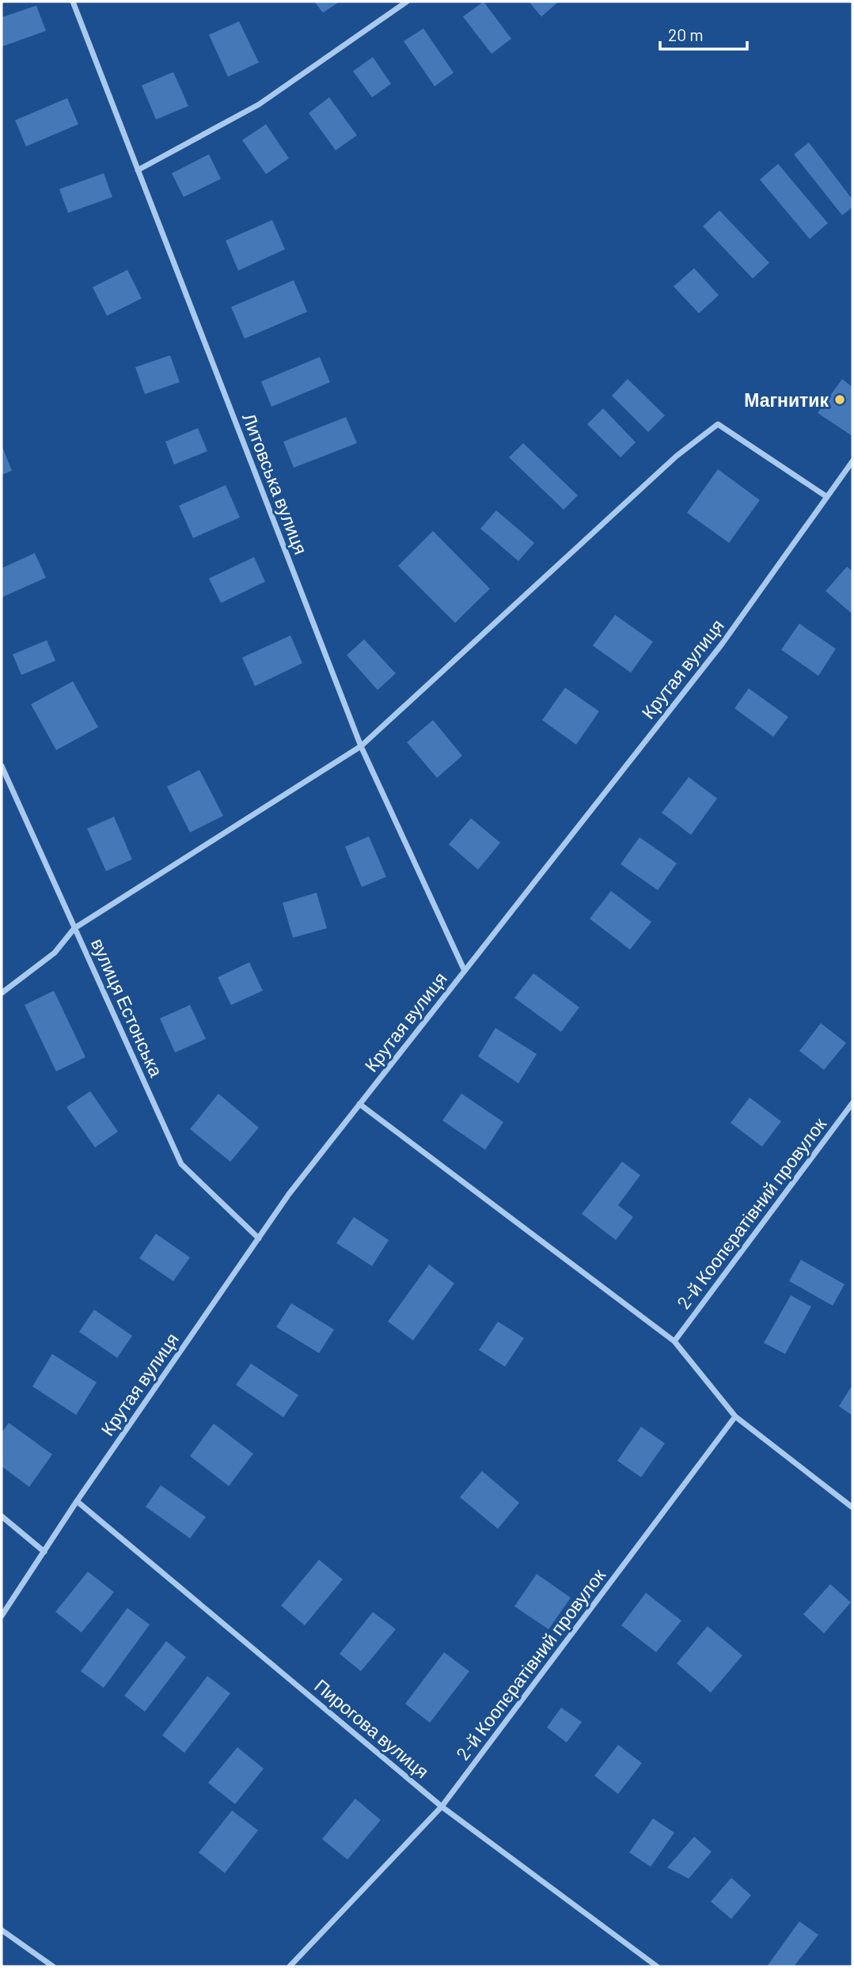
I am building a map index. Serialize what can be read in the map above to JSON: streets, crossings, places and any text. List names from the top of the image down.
{
  "streets": {
    "street": [
      "Литовська вулиця",
      "Крутая вулиця",
      "вулиця Естонська",
      "2-й Коопєратівний провулок",
      "Пирогова вулиця"
    ]
  },
  "crossings": [
    ["Литовська вулиця", "Крутая вулиця"],
    ["Крутая вулиця", "вулиця Естонська"],
    ["Крутая вулиця", "Пирогова вулиця"],
    ["2-й Коопєратівний провулок", "Пирогова вулиця"]
  ],
  "places": ["Магнитик"],
  "scale_bar": "20 m"
}
